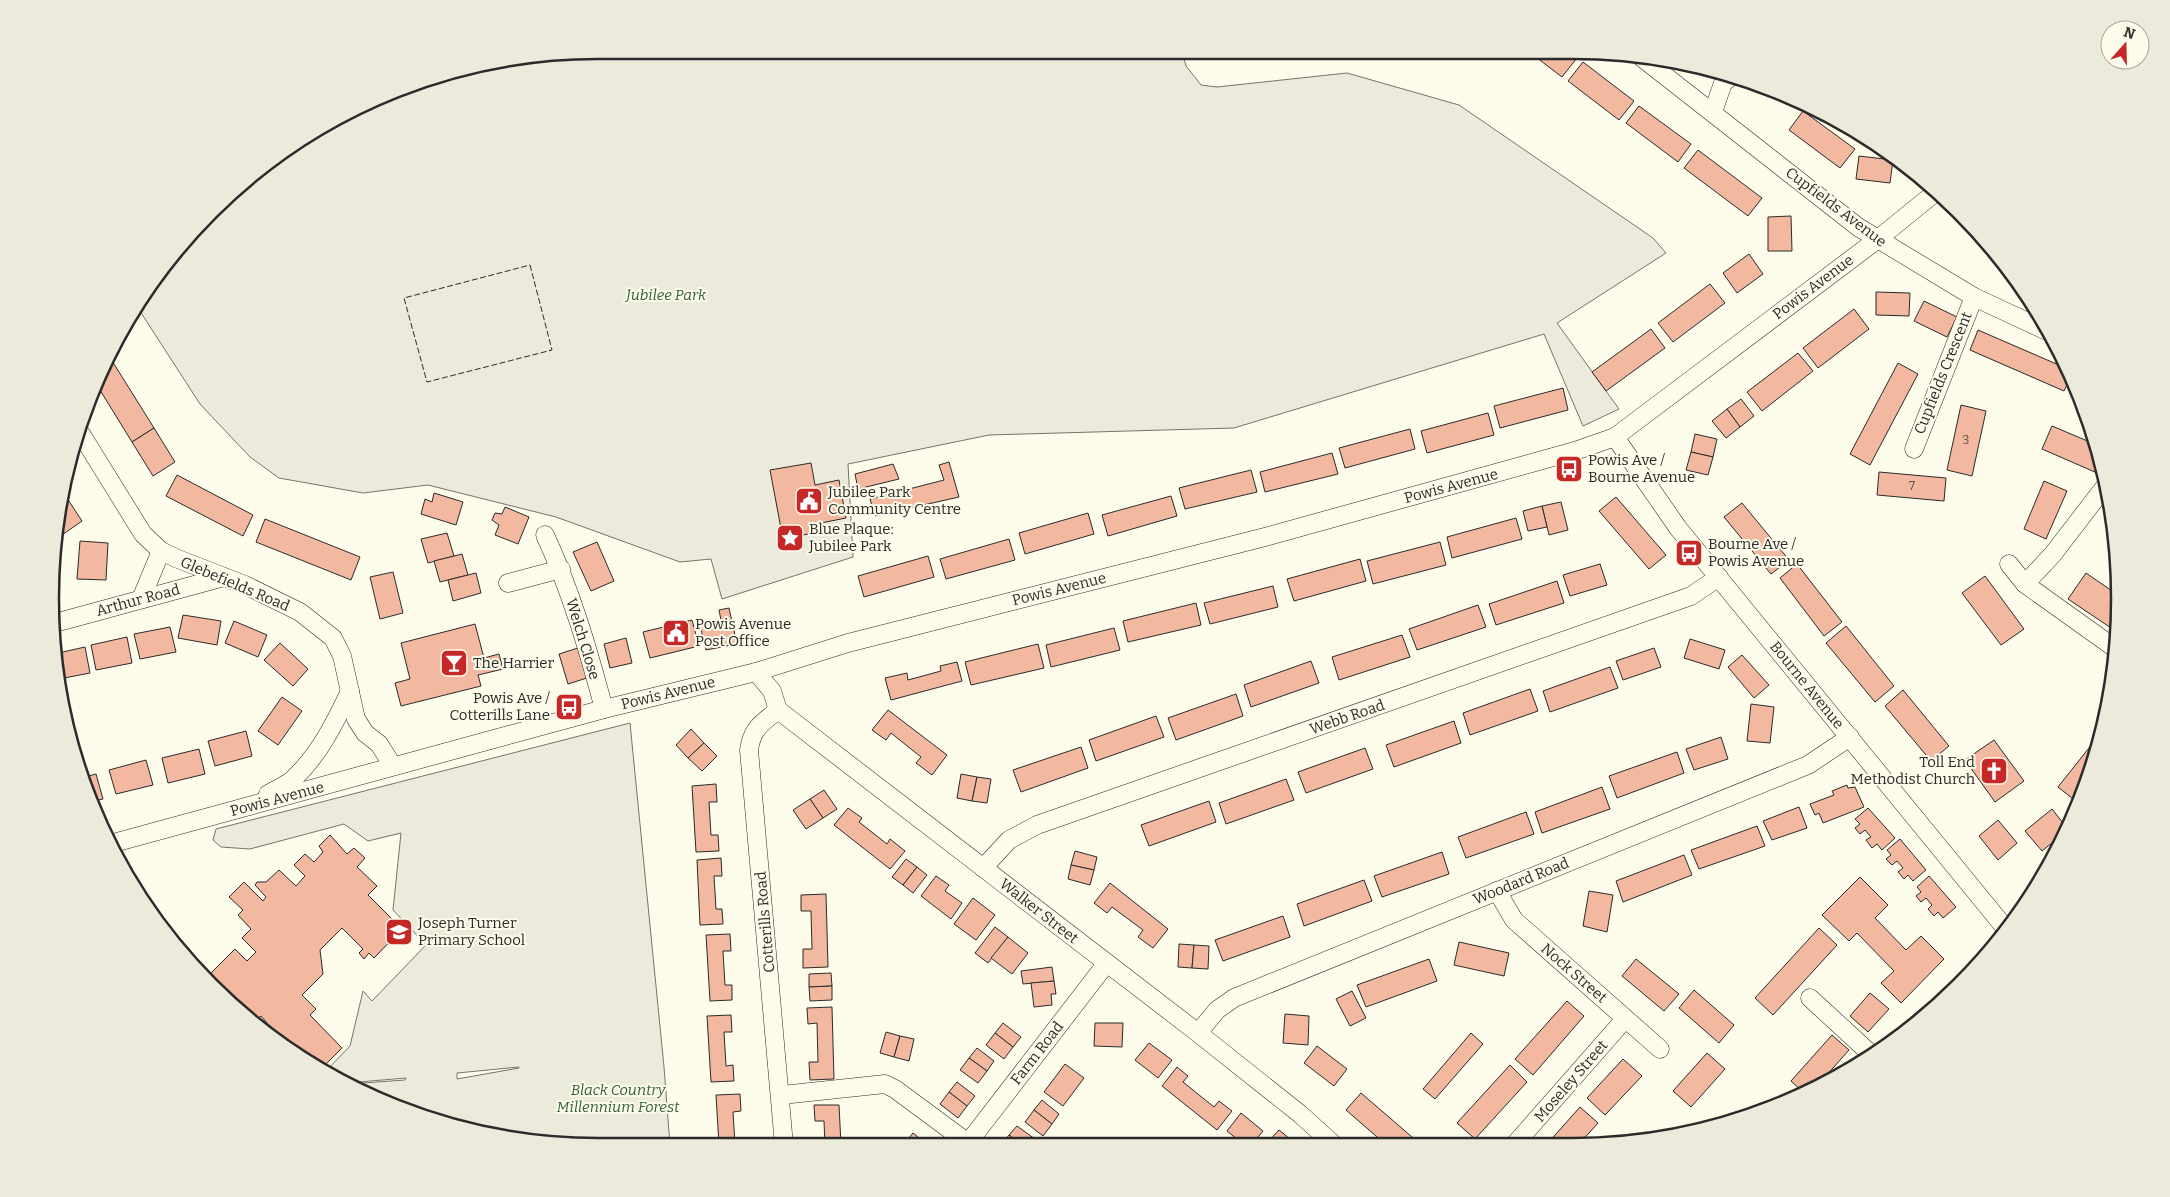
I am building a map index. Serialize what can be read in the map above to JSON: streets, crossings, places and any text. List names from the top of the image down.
{
  "streets": {
    "street": [
      "Cupfields Avenue",
      "Powis Avenue",
      "Cupfields Crescent",
      "Glebefields Road",
      "Arthur Road",
      "Welch Close",
      "Bourne Avenue",
      "Webb Road",
      "Woodard Road",
      "Walker Street",
      "Cotterills Road",
      "Nock Street",
      "Farm Road",
      "Moseley Street"
    ]
  },
  "crossings": [
    ["Cupfields Avenue", "Powis Avenue"],
    ["Cupfields Avenue", "Cupfields Crescent"],
    ["Powis Avenue", "Glebefields Road"],
    ["Powis Avenue", "Welch Close"],
    ["Powis Avenue", "Bourne Avenue"],
    ["Powis Avenue", "Walker Street"],
    ["Glebefields Road", "Arthur Road"],
    ["Bourne Avenue", "Webb Road"],
    ["Bourne Avenue", "Woodard Road"],
    ["Webb Road", "Walker Street"],
    ["Woodard Road", "Walker Street"],
    ["Woodard Road", "Nock Street"],
    ["Walker Street", "Cotterills Road"],
    ["Walker Street", "Farm Road"],
    ["Cotterills Road", "Farm Road"],
    ["Nock Street", "Moseley Street"]
  ],
  "parks": ["Jubilee Park", "Black Country Millennium Forest"],
  "places": {
    "bus stop": ["Powis Ave / Bourne Avenue", "Bourne Ave / Powis Avenue", "Powis Ave / Cotterills Lane"],
    "public building": ["Jubilee Park Community Centre", "Powis Avenue Post Office"],
    "place": ["Blue Plaque: Jubilee Park"],
    "bar": ["The Harrier"],
    "church": ["Toll End Methodist Church"],
    "school or university": ["Joseph Turner Primary School"]
  },
  "house_numbers": ["3", "7"],
  "north": "top"
}
